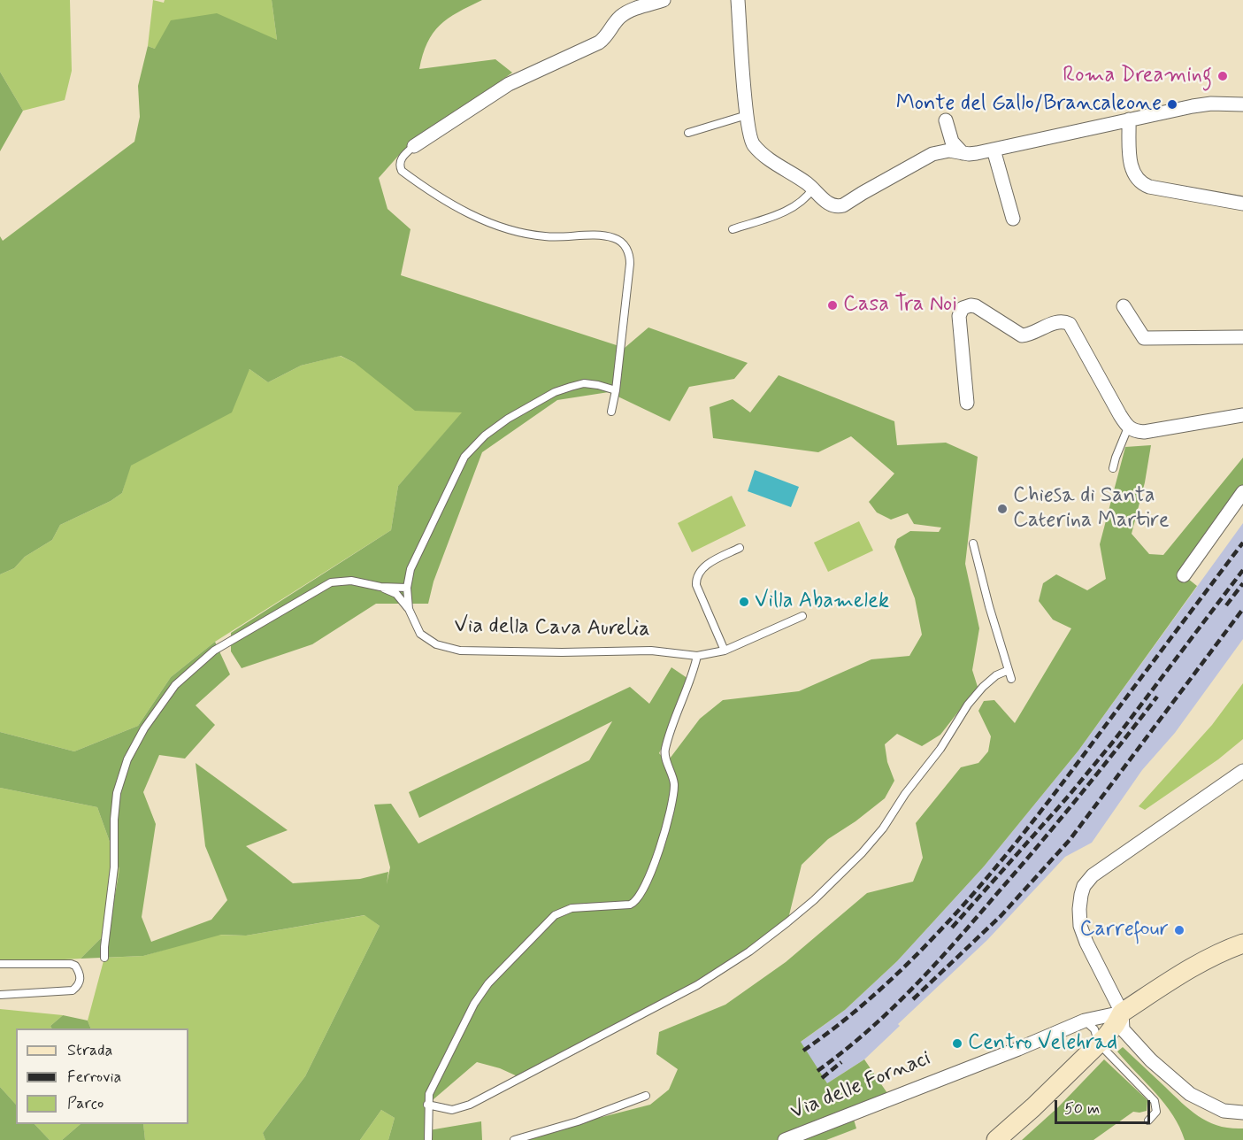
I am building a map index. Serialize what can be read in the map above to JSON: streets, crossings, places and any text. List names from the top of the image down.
{
  "streets": {
    "street": ["Via delle Fornaci"],
    "lane": ["Via della Cava Aurelia"]
  },
  "places": [
    "Roma Dreaming",
    "Monte del Gallo/Brancaleone",
    "Casa Tra Noi",
    "Chiesa di Santa Caterina Martire",
    "Villa Abamelek",
    "Carrefour",
    "Centro Velehrad"
  ],
  "legend": ["Strada", "Ferrovia", "Parco"],
  "scale_bar": "50 m"
}
